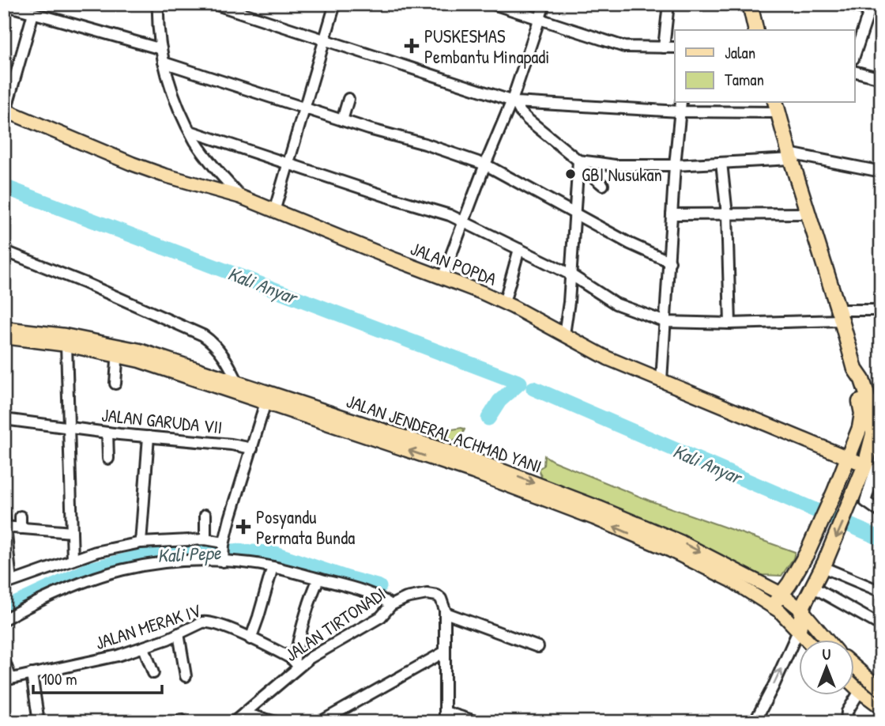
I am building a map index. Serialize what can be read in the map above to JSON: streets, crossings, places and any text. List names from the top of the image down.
{
  "streets": {
    "main road": ["JALAN POPDA", "JALAN JENDERAL ACHMAD YANI"],
    "street": ["JALAN GARUDA VII", "JALAN TIRTONADI", "JALAN MERAK IV"]
  },
  "crossings": [
    ["JALAN TIRTONADI", "JALAN MERAK IV"]
  ],
  "water": ["Kali Anyar", "Kali Pepe"],
  "places": {
    "health": ["PUSKESMAS Pembantu Minapadi", "Posyandu Permata Bunda"],
    "other": ["GBI Nusukan"]
  },
  "legend": ["Jalan", "Taman"],
  "scale_bar": "100 m",
  "north": "top"
}
